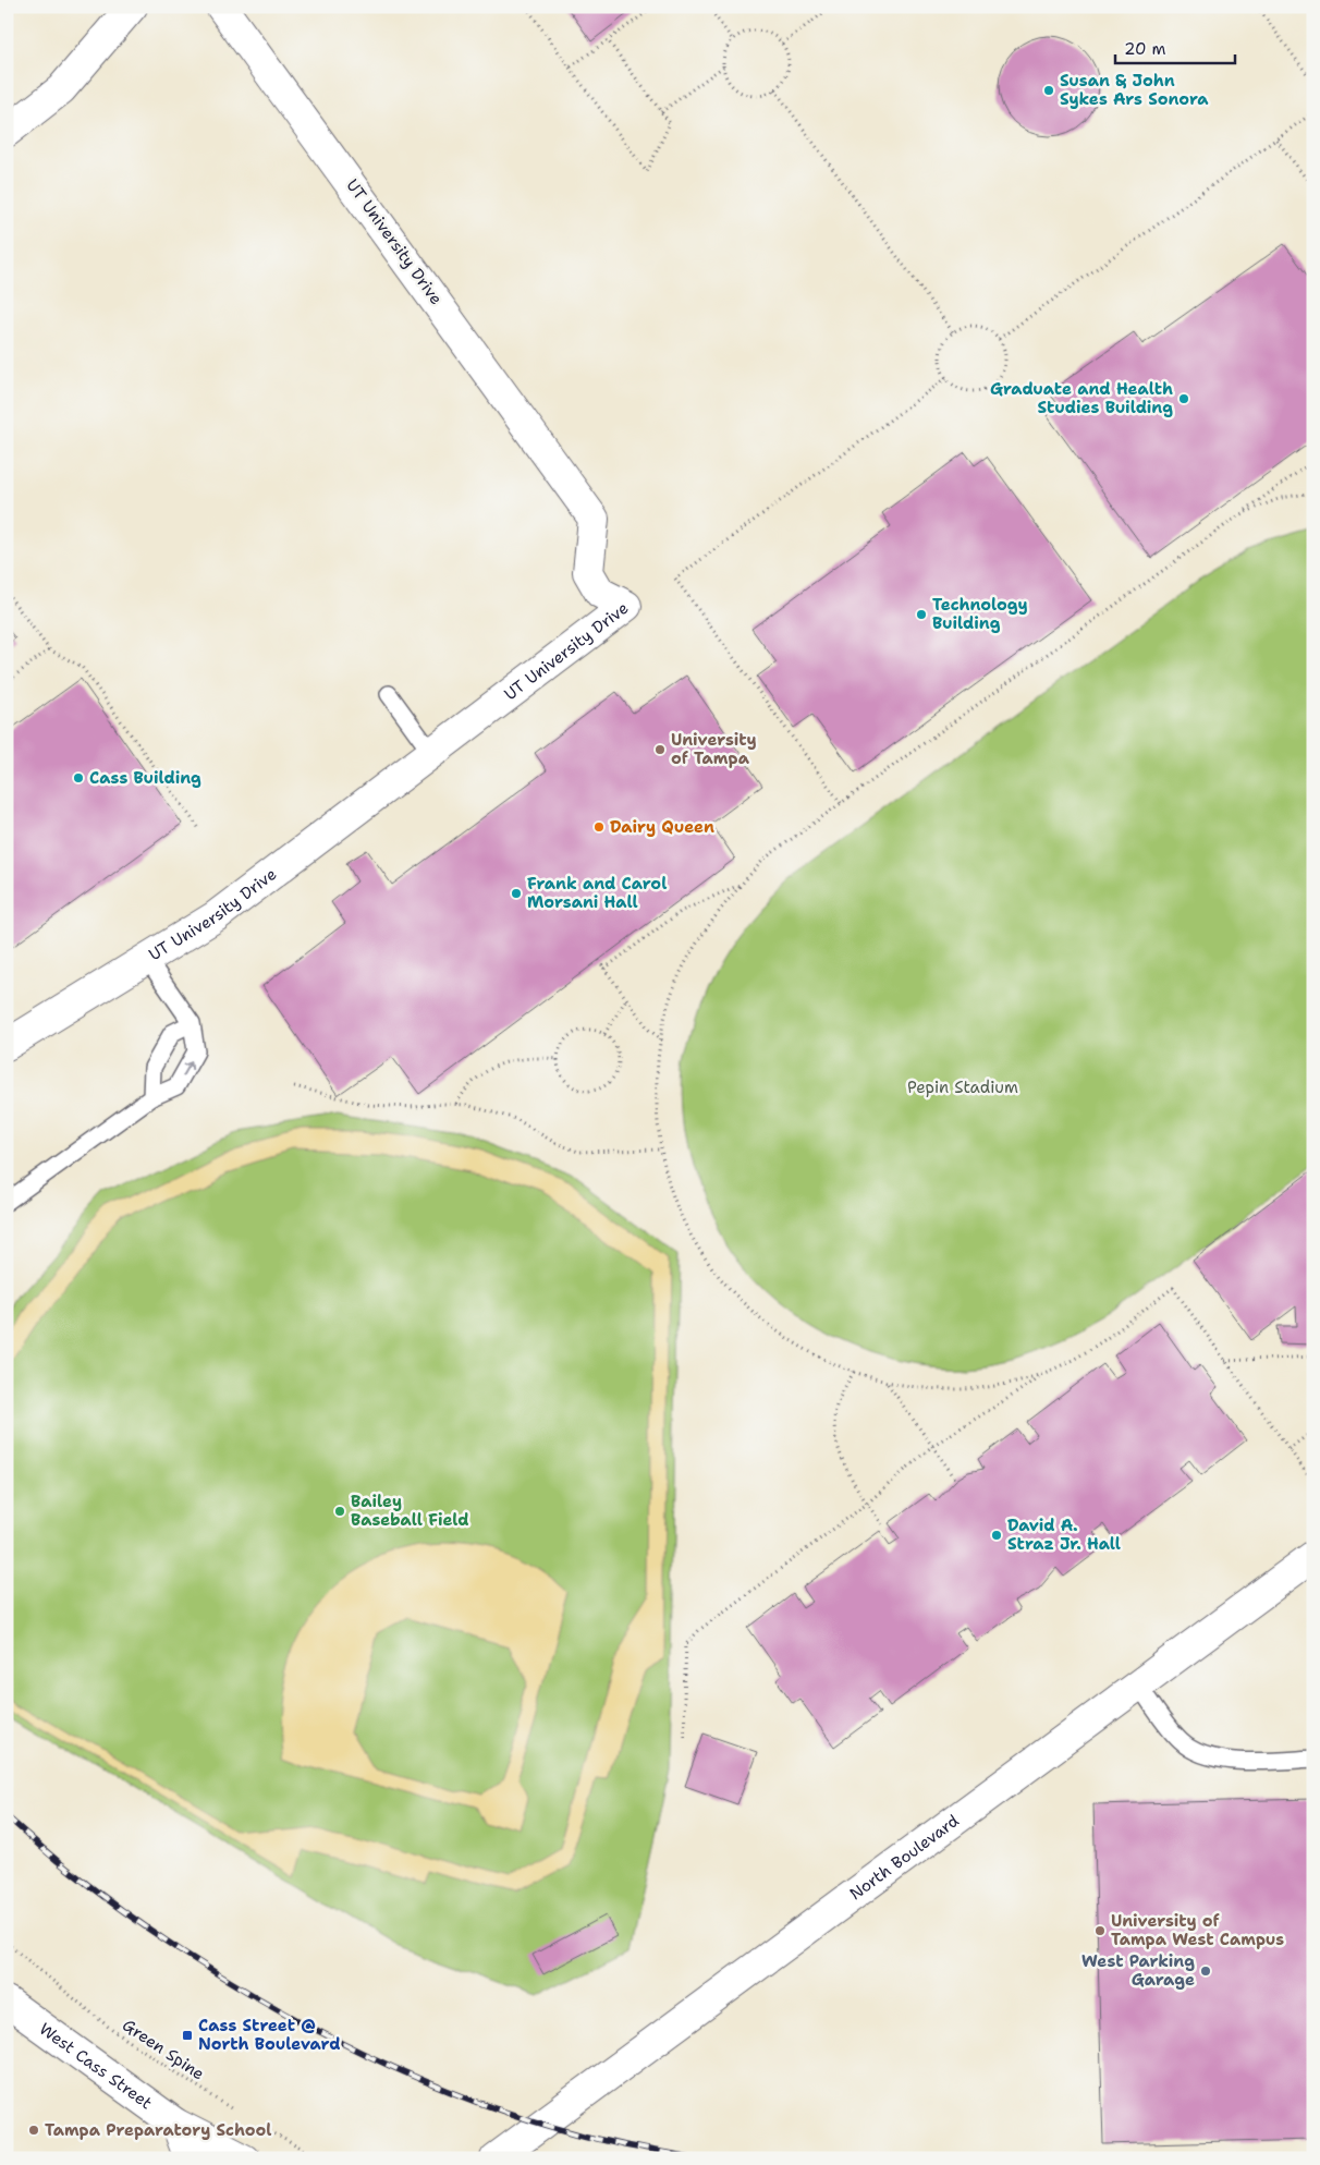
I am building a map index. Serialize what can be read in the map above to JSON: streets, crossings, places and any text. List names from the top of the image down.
{
  "streets": {
    "street": ["UT University Drive", "North Boulevard", "West Cass Street"],
    "path": ["Green Spine"]
  },
  "parks": ["Pepin Stadium"],
  "places": {
    "other": [
      "Susan & John Sykes Ars Sonora",
      "Graduate and Health Studies Building",
      "Technology Building",
      "University of Tampa",
      "Cass Building",
      "Dairy Queen",
      "Frank and Carol Morsani Hall",
      "Bailey Baseball Field",
      "David A. Straz Jr. Hall",
      "University of Tampa West Campus",
      "West Parking Garage",
      "Tampa Preparatory School"
    ],
    "transit": ["Cass Street @ North Boulevard"]
  },
  "scale_bar": "20 m"
}
